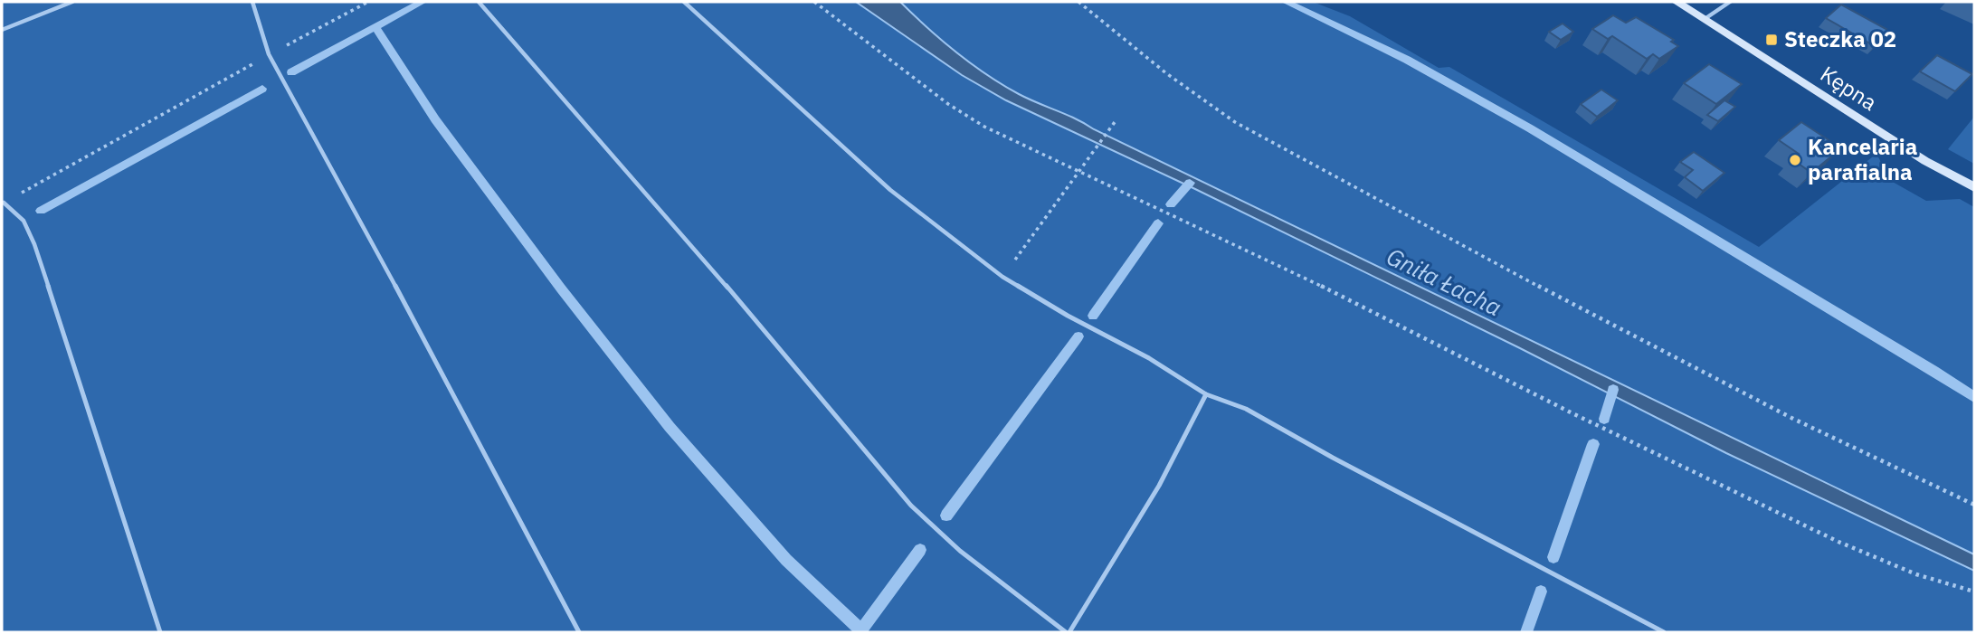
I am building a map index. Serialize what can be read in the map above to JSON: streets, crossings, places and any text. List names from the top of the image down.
{
  "streets": {
    "street": ["Kępna"]
  },
  "water": ["Gniła Łacha"],
  "places": {
    "transit": ["Steczka 02"],
    "other": ["Kancelaria parafialna"]
  }
}
